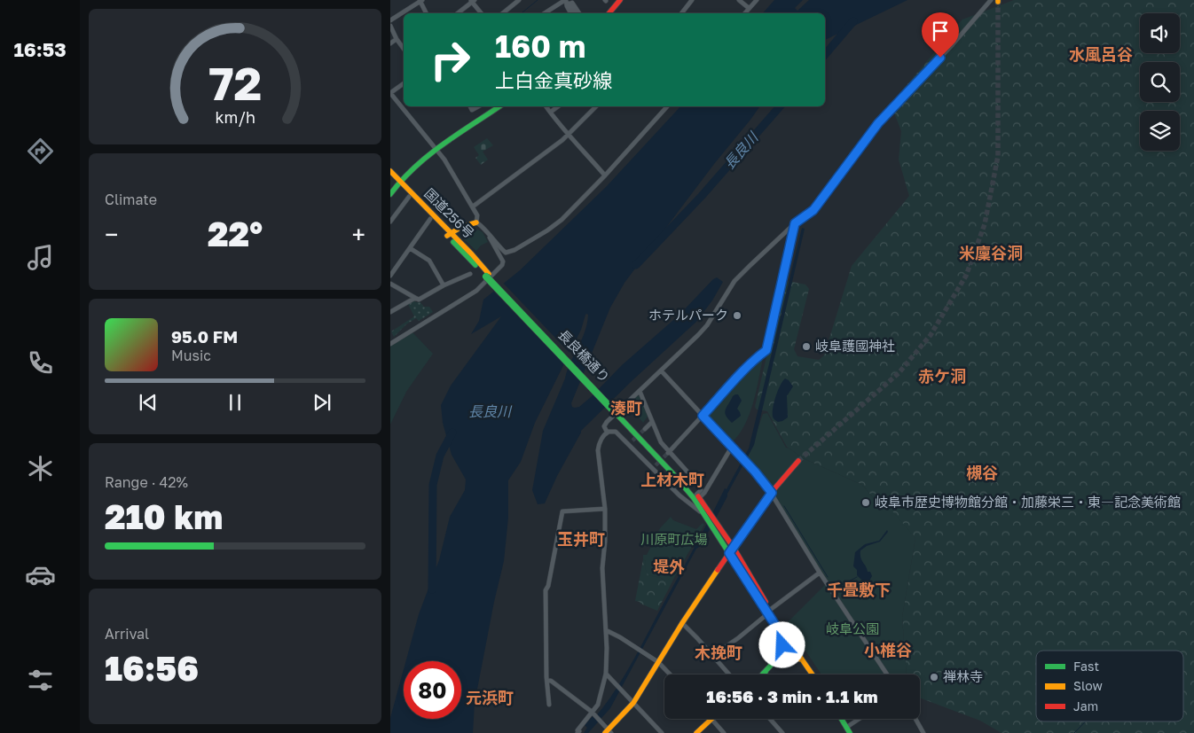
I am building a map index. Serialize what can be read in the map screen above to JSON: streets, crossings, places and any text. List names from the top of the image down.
{
  "streets": {
    "main road": ["国道256号", "長良橋通り"]
  },
  "crossings": [
    ["国道256号", "長良橋通り"]
  ],
  "districts": [
    "水風呂谷",
    "米廩谷洞",
    "赤ケ洞",
    "湊町",
    "槻谷",
    "上材木町",
    "玉井町",
    "堤外",
    "千畳敷下",
    "小椎谷",
    "木挽町",
    "元浜町"
  ],
  "water": ["長良川"],
  "parks": ["川原町広場", "岐阜公園"],
  "places": [
    "ホテルパーク",
    "岐阜護國神社",
    "岐阜市歴史博物館分館・加藤栄三・東―記念美術館",
    "禅林寺"
  ],
  "legend": ["Fast", "Slow", "Jam"],
  "page": {
    "tabs": "16:53",
    "turn": ["160 m", "上白金真砂線"],
    "tile": [
      "Climate",
      ["Range · 42%", "210 km"],
      ["Arrival", "16:56"]
    ],
    "heat": ["−", "22°", "+"],
    "song": ["95.0 FM", "Music"],
    "limit": "80",
    "trip": "16:56 · 3 min · 1.1 km",
    "gauge": ["72", "km/h"]
  }
}
